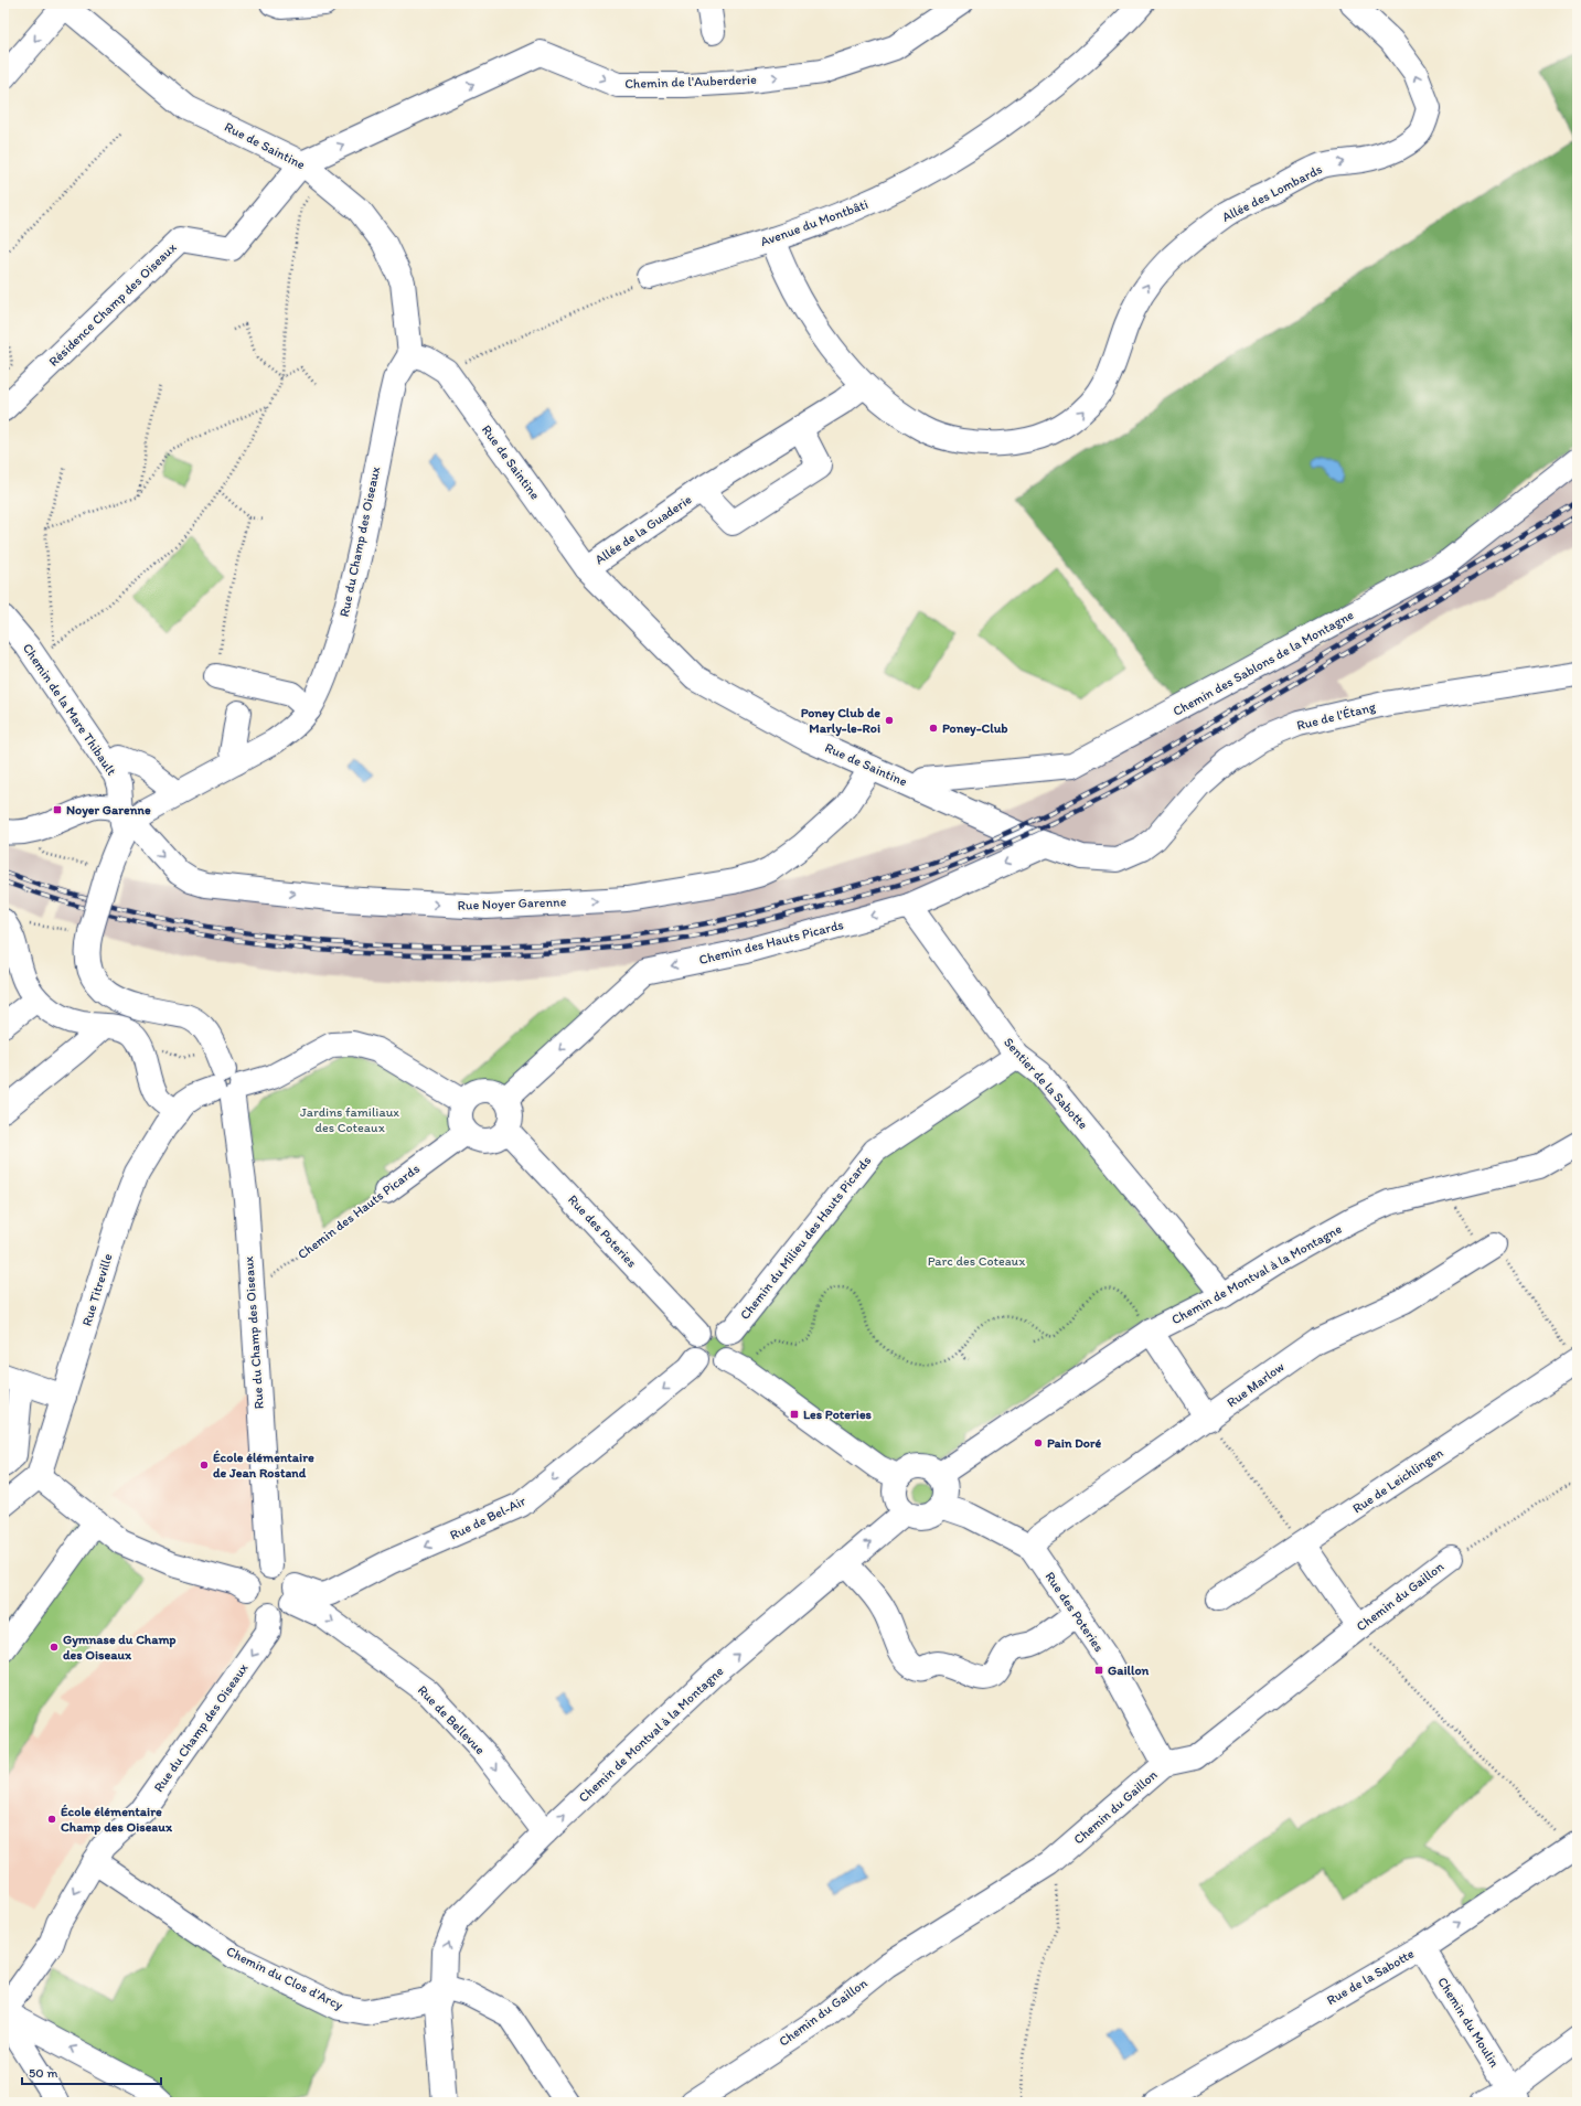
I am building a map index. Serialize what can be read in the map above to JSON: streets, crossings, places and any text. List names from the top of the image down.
{
  "streets": {
    "street": [
      "Chemin de l'Auberderie",
      "Rue de Saintine",
      "Allée des Lombards",
      "Avenue du Montbâti",
      "Résidence Champ des Oiseaux",
      "Allée de la Guaderie",
      "Rue du Champ des Oiseaux",
      "Chemin des Sablons de la Montagne",
      "Chemin de la Mare Thibault",
      "Rue de l'Étang",
      "Rue Noyer Garenne",
      "Chemin des Hauts Picards",
      "Sentier de la Sabotte",
      "Rue des Poteries",
      "Chemin du Milieu des Hauts Picards",
      "Chemin de Montval à la Montagne",
      "Rue Titreville",
      "Rue Marlow",
      "Rue de Leichlingen",
      "Rue de Bel-Air",
      "Chemin du Gaillon",
      "Rue de Bellevue",
      "Rue de la Sabotte",
      "Chemin du Clos d'Arcy",
      "Chemin du Moulin"
    ]
  },
  "crossings": [
    ["Chemin de l'Auberderie", "Rue de Saintine"],
    ["Chemin de l'Auberderie", "Résidence Champ des Oiseaux"],
    ["Rue de Saintine", "Résidence Champ des Oiseaux"],
    ["Rue de Saintine", "Allée de la Guaderie"],
    ["Rue de Saintine", "Rue du Champ des Oiseaux"],
    ["Rue de Saintine", "Chemin des Sablons de la Montagne"],
    ["Rue de Saintine", "Rue de l'Étang"],
    ["Rue de Saintine", "Rue Noyer Garenne"],
    ["Rue de Saintine", "Chemin des Hauts Picards"],
    ["Allée des Lombards", "Avenue du Montbâti"],
    ["Allée des Lombards", "Allée de la Guaderie"],
    ["Rue du Champ des Oiseaux", "Chemin de la Mare Thibault"],
    ["Rue du Champ des Oiseaux", "Rue Noyer Garenne"],
    ["Rue du Champ des Oiseaux", "Chemin des Hauts Picards"],
    ["Rue du Champ des Oiseaux", "Rue Titreville"],
    ["Rue du Champ des Oiseaux", "Rue de Bel-Air"],
    ["Rue du Champ des Oiseaux", "Rue de Bellevue"],
    ["Rue du Champ des Oiseaux", "Chemin du Clos d'Arcy"],
    ["Chemin de la Mare Thibault", "Rue Noyer Garenne"],
    ["Rue de l'Étang", "Chemin des Hauts Picards"],
    ["Chemin des Hauts Picards", "Sentier de la Sabotte"],
    ["Chemin des Hauts Picards", "Rue des Poteries"],
    ["Sentier de la Sabotte", "Chemin du Milieu des Hauts Picards"],
    ["Sentier de la Sabotte", "Chemin de Montval à la Montagne"],
    ["Rue des Poteries", "Chemin du Milieu des Hauts Picards"],
    ["Rue des Poteries", "Chemin de Montval à la Montagne"],
    ["Rue des Poteries", "Rue Marlow"],
    ["Rue des Poteries", "Rue de Bel-Air"],
    ["Rue des Poteries", "Chemin du Gaillon"],
    ["Chemin du Milieu des Hauts Picards", "Rue de Bel-Air"],
    ["Chemin de Montval à la Montagne", "Rue de Bellevue"],
    ["Chemin de Montval à la Montagne", "Chemin du Clos d'Arcy"],
    ["Rue de Bel-Air", "Rue de Bellevue"],
    ["Rue de la Sabotte", "Chemin du Moulin"]
  ],
  "one_way": [
    "Chemin de l'Auberderie",
    "Chemin des Hauts Picards",
    "Chemin de Montval à la Montagne",
    "Rue de Bel-Air",
    "Rue de Bellevue"
  ],
  "parks": ["Jardins familiaux des Coteaux", "Parc des Coteaux"],
  "places": {
    "other": [
      "Poney Club de Marly-le-Roi",
      "Poney-Club",
      "Pain Doré",
      "École élémentaire de Jean Rostand",
      "Gymnase du Champ des Oiseaux",
      "École élémentaire Champ des Oiseaux"
    ],
    "transit": ["Noyer Garenne", "Les Poteries", "Gaillon"]
  },
  "scale_bar": "50 m"
}
